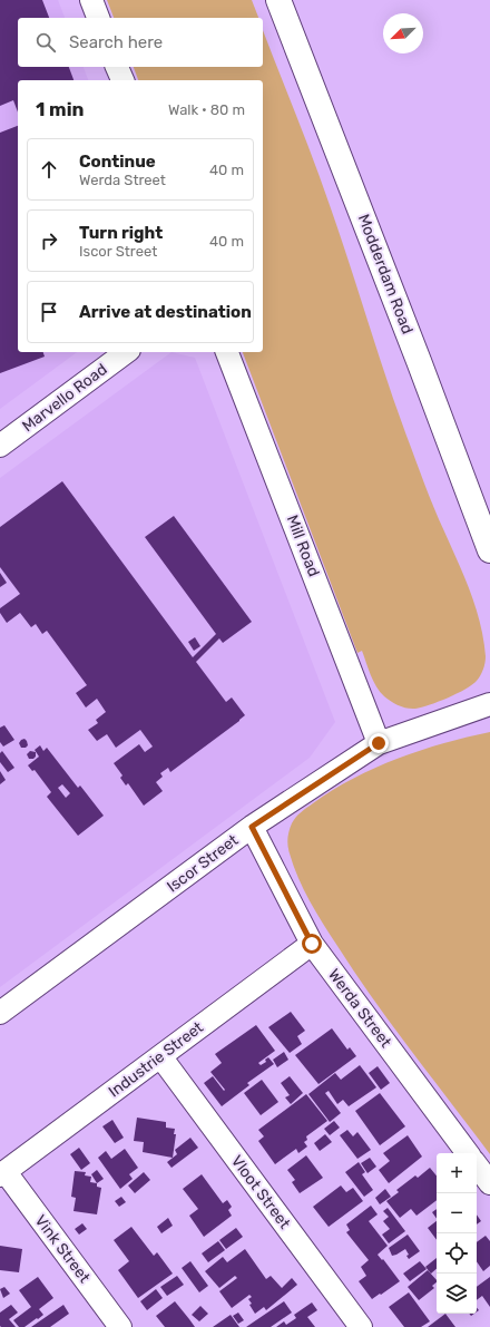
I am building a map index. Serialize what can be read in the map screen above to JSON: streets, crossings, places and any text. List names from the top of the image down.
{
  "streets": {
    "street": [
      "Modderdam Road",
      "Marvello Road",
      "Mill Road",
      "Iscor Street",
      "Werda Street",
      "Industrie Street",
      "Vloot Street",
      "Vink Street"
    ]
  },
  "crossings": [
    ["Mill Road", "Iscor Street"],
    ["Iscor Street", "Werda Street"],
    ["Werda Street", "Industrie Street"],
    ["Industrie Street", "Vloot Street"],
    ["Industrie Street", "Vink Street"]
  ],
  "north": "bottom left",
  "page": {
    "search": "Search here",
    "heading": ["1 min", "Walk · 80 m"],
    "list": [
      ["Continue", "Werda Street", "40 m"],
      ["Turn right", "Iscor Street", "40 m"],
      "Arrive at destination"
    ],
    "map_buttons": ["+", "−"]
  }
}
